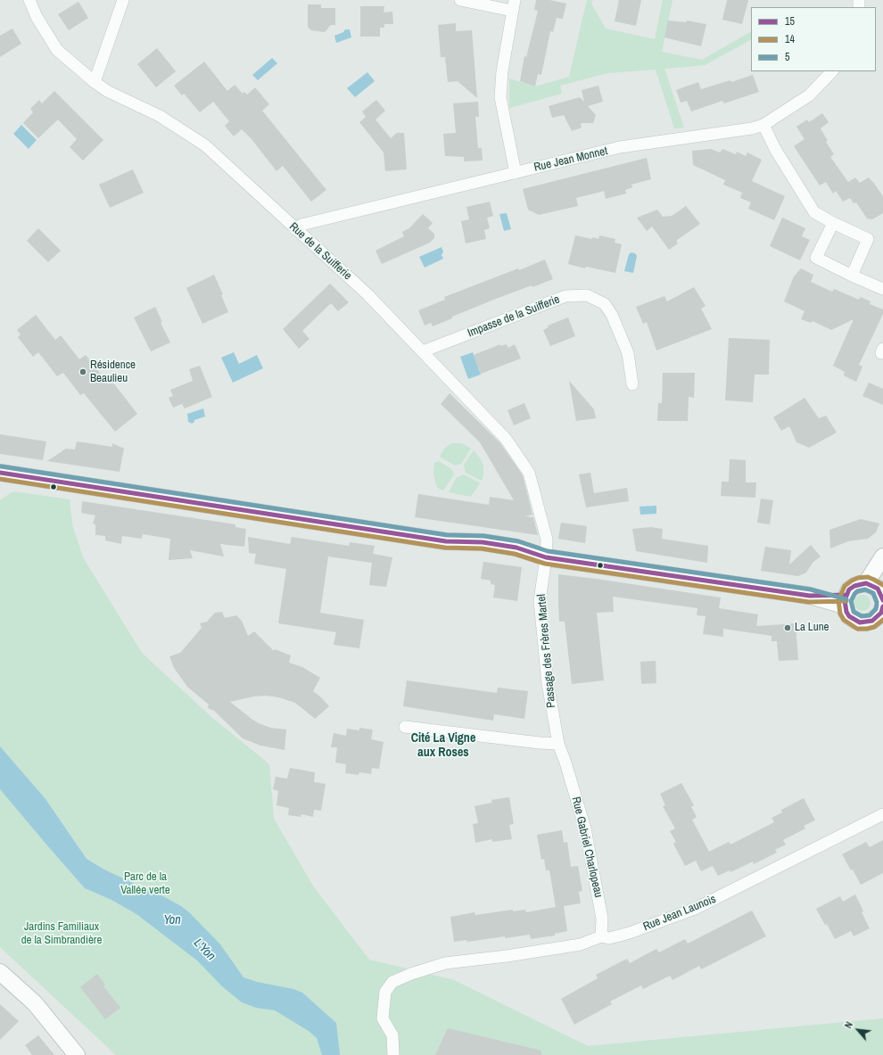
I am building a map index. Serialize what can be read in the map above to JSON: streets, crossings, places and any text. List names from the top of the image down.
{
  "streets": {
    "street": [
      "Rue Jean Monnet",
      "Rue de la Suifferie",
      "Impasse de la Suifferie",
      "Passage des Frères Martel",
      "Rue Gabriel Charlopeau",
      "Rue Jean Launois"
    ]
  },
  "crossings": [
    ["Rue Jean Monnet", "Rue de la Suifferie"],
    ["Rue de la Suifferie", "Impasse de la Suifferie"],
    ["Rue de la Suifferie", "Passage des Frères Martel"],
    ["Passage des Frères Martel", "Rue Gabriel Charlopeau"],
    ["Rue Gabriel Charlopeau", "Rue Jean Launois"]
  ],
  "districts": ["Cité La Vigne aux Roses"],
  "water": ["Yon", "L'Yon"],
  "parks": ["Parc de la Vallée verte", "Jardins Familiaux de la Simbrandière"],
  "places": ["Résidence Beaulieu", "La Lune"],
  "lines": ["transit line 5", "transit line 15", "transit line 14"],
  "legend": ["15", "14", "5"],
  "north": "top left"
}
